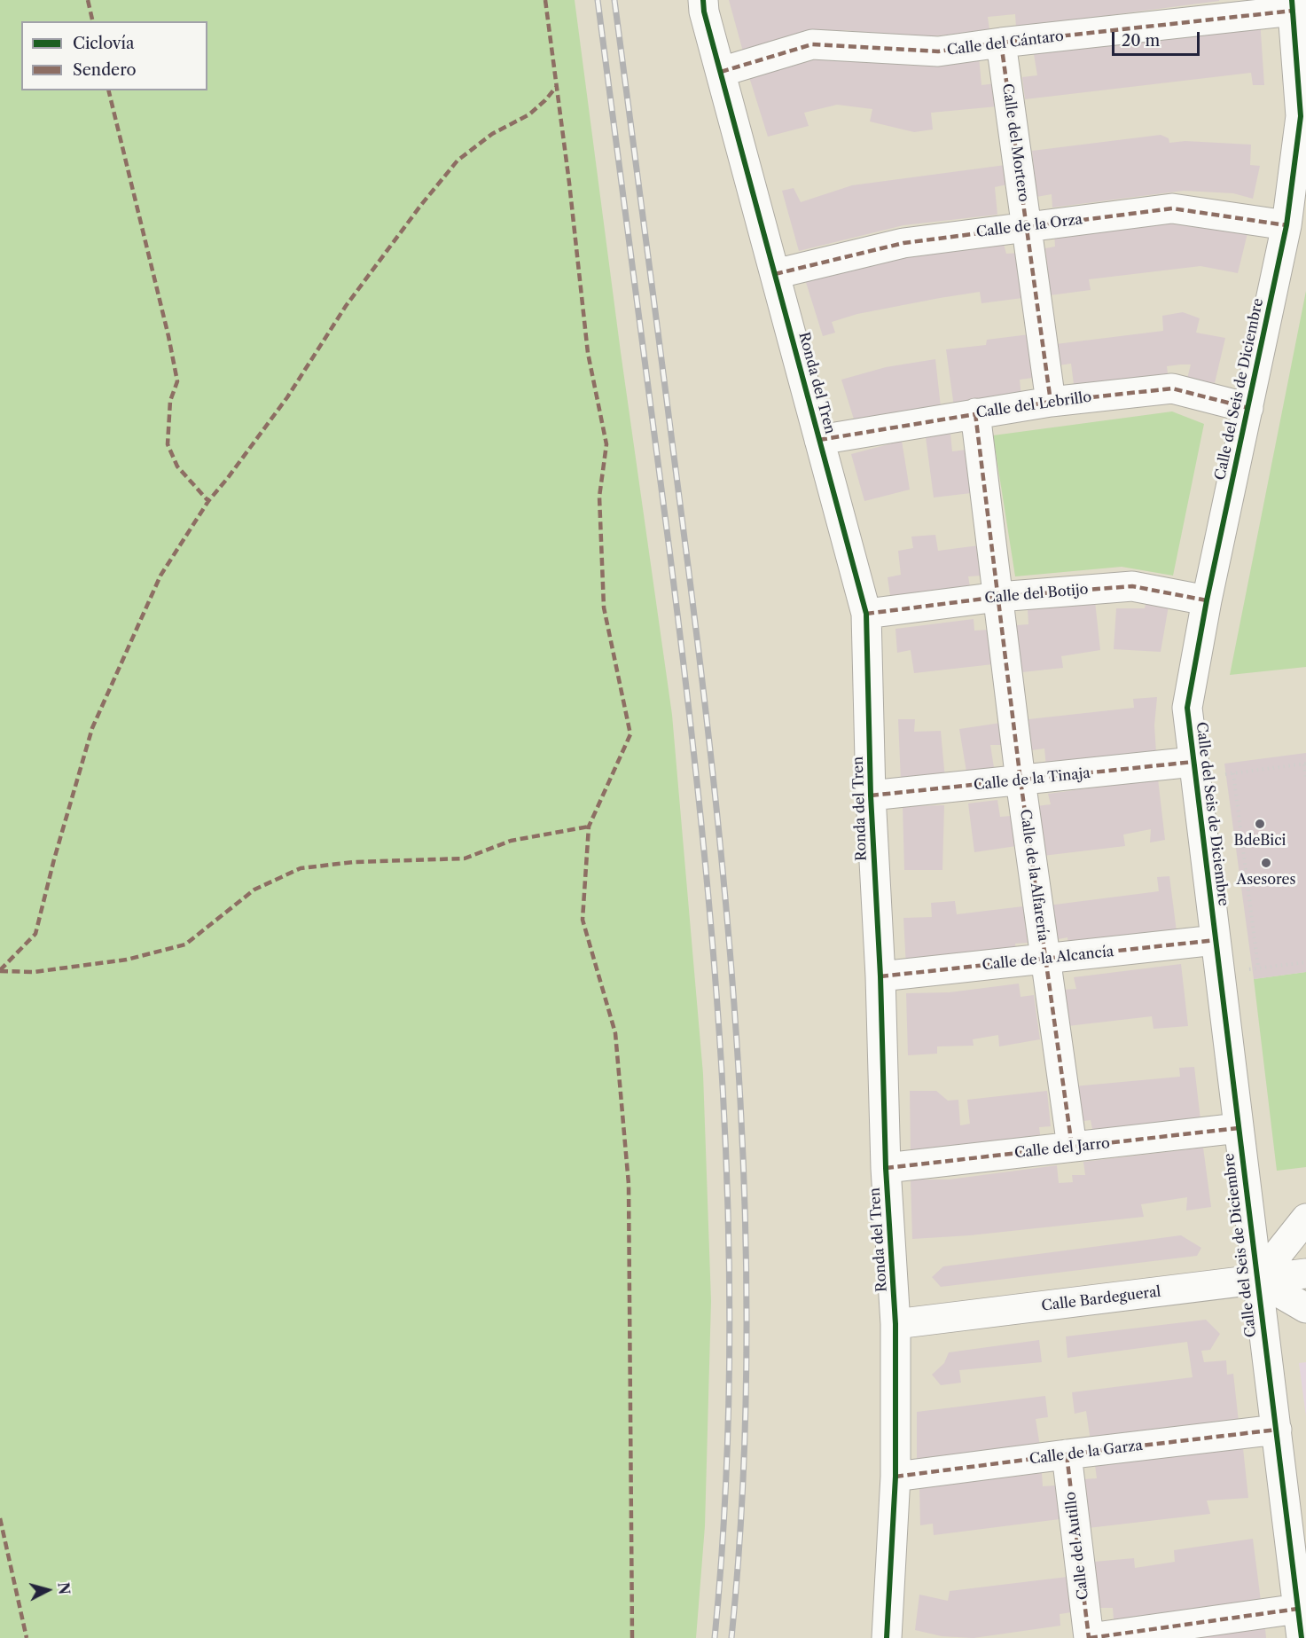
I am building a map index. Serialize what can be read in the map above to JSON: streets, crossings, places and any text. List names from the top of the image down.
{
  "streets": {
    "street": [
      "Calle del Cántaro",
      "Calle del Mortero",
      "Calle de la Orza",
      "Ronda del Tren",
      "Calle del Seis de Diciembre",
      "Calle del Lebrillo",
      "Calle del Botijo",
      "Calle de la Tinaja",
      "Calle de la Alfarería",
      "Calle de la Alcancía",
      "Calle del Jarro",
      "Calle Bardegueral",
      "Calle de la Garza",
      "Calle del Autillo"
    ]
  },
  "crossings": [
    ["Calle del Cántaro", "Calle del Mortero"],
    ["Calle del Cántaro", "Ronda del Tren"],
    ["Calle del Cántaro", "Calle del Seis de Diciembre"],
    ["Calle del Mortero", "Calle de la Orza"],
    ["Calle del Mortero", "Calle del Lebrillo"],
    ["Calle de la Orza", "Ronda del Tren"],
    ["Calle de la Orza", "Calle del Seis de Diciembre"],
    ["Ronda del Tren", "Calle del Lebrillo"],
    ["Ronda del Tren", "Calle del Botijo"],
    ["Ronda del Tren", "Calle de la Tinaja"],
    ["Ronda del Tren", "Calle de la Alcancía"],
    ["Ronda del Tren", "Calle del Jarro"],
    ["Ronda del Tren", "Calle Bardegueral"],
    ["Ronda del Tren", "Calle de la Garza"],
    ["Calle del Seis de Diciembre", "Calle del Lebrillo"],
    ["Calle del Seis de Diciembre", "Calle del Botijo"],
    ["Calle del Seis de Diciembre", "Calle de la Tinaja"],
    ["Calle del Seis de Diciembre", "Calle de la Alcancía"],
    ["Calle del Seis de Diciembre", "Calle del Jarro"],
    ["Calle del Seis de Diciembre", "Calle Bardegueral"],
    ["Calle del Seis de Diciembre", "Calle de la Garza"],
    ["Calle del Lebrillo", "Calle de la Alfarería"],
    ["Calle del Botijo", "Calle de la Alfarería"],
    ["Calle de la Tinaja", "Calle de la Alfarería"],
    ["Calle de la Alfarería", "Calle de la Alcancía"],
    ["Calle de la Alfarería", "Calle del Jarro"],
    ["Calle de la Garza", "Calle del Autillo"]
  ],
  "places": ["BdeBici", "Asesores"],
  "legend": ["Ciclovía", "Sendero"],
  "scale_bar": "20 m",
  "north": "right"
}
